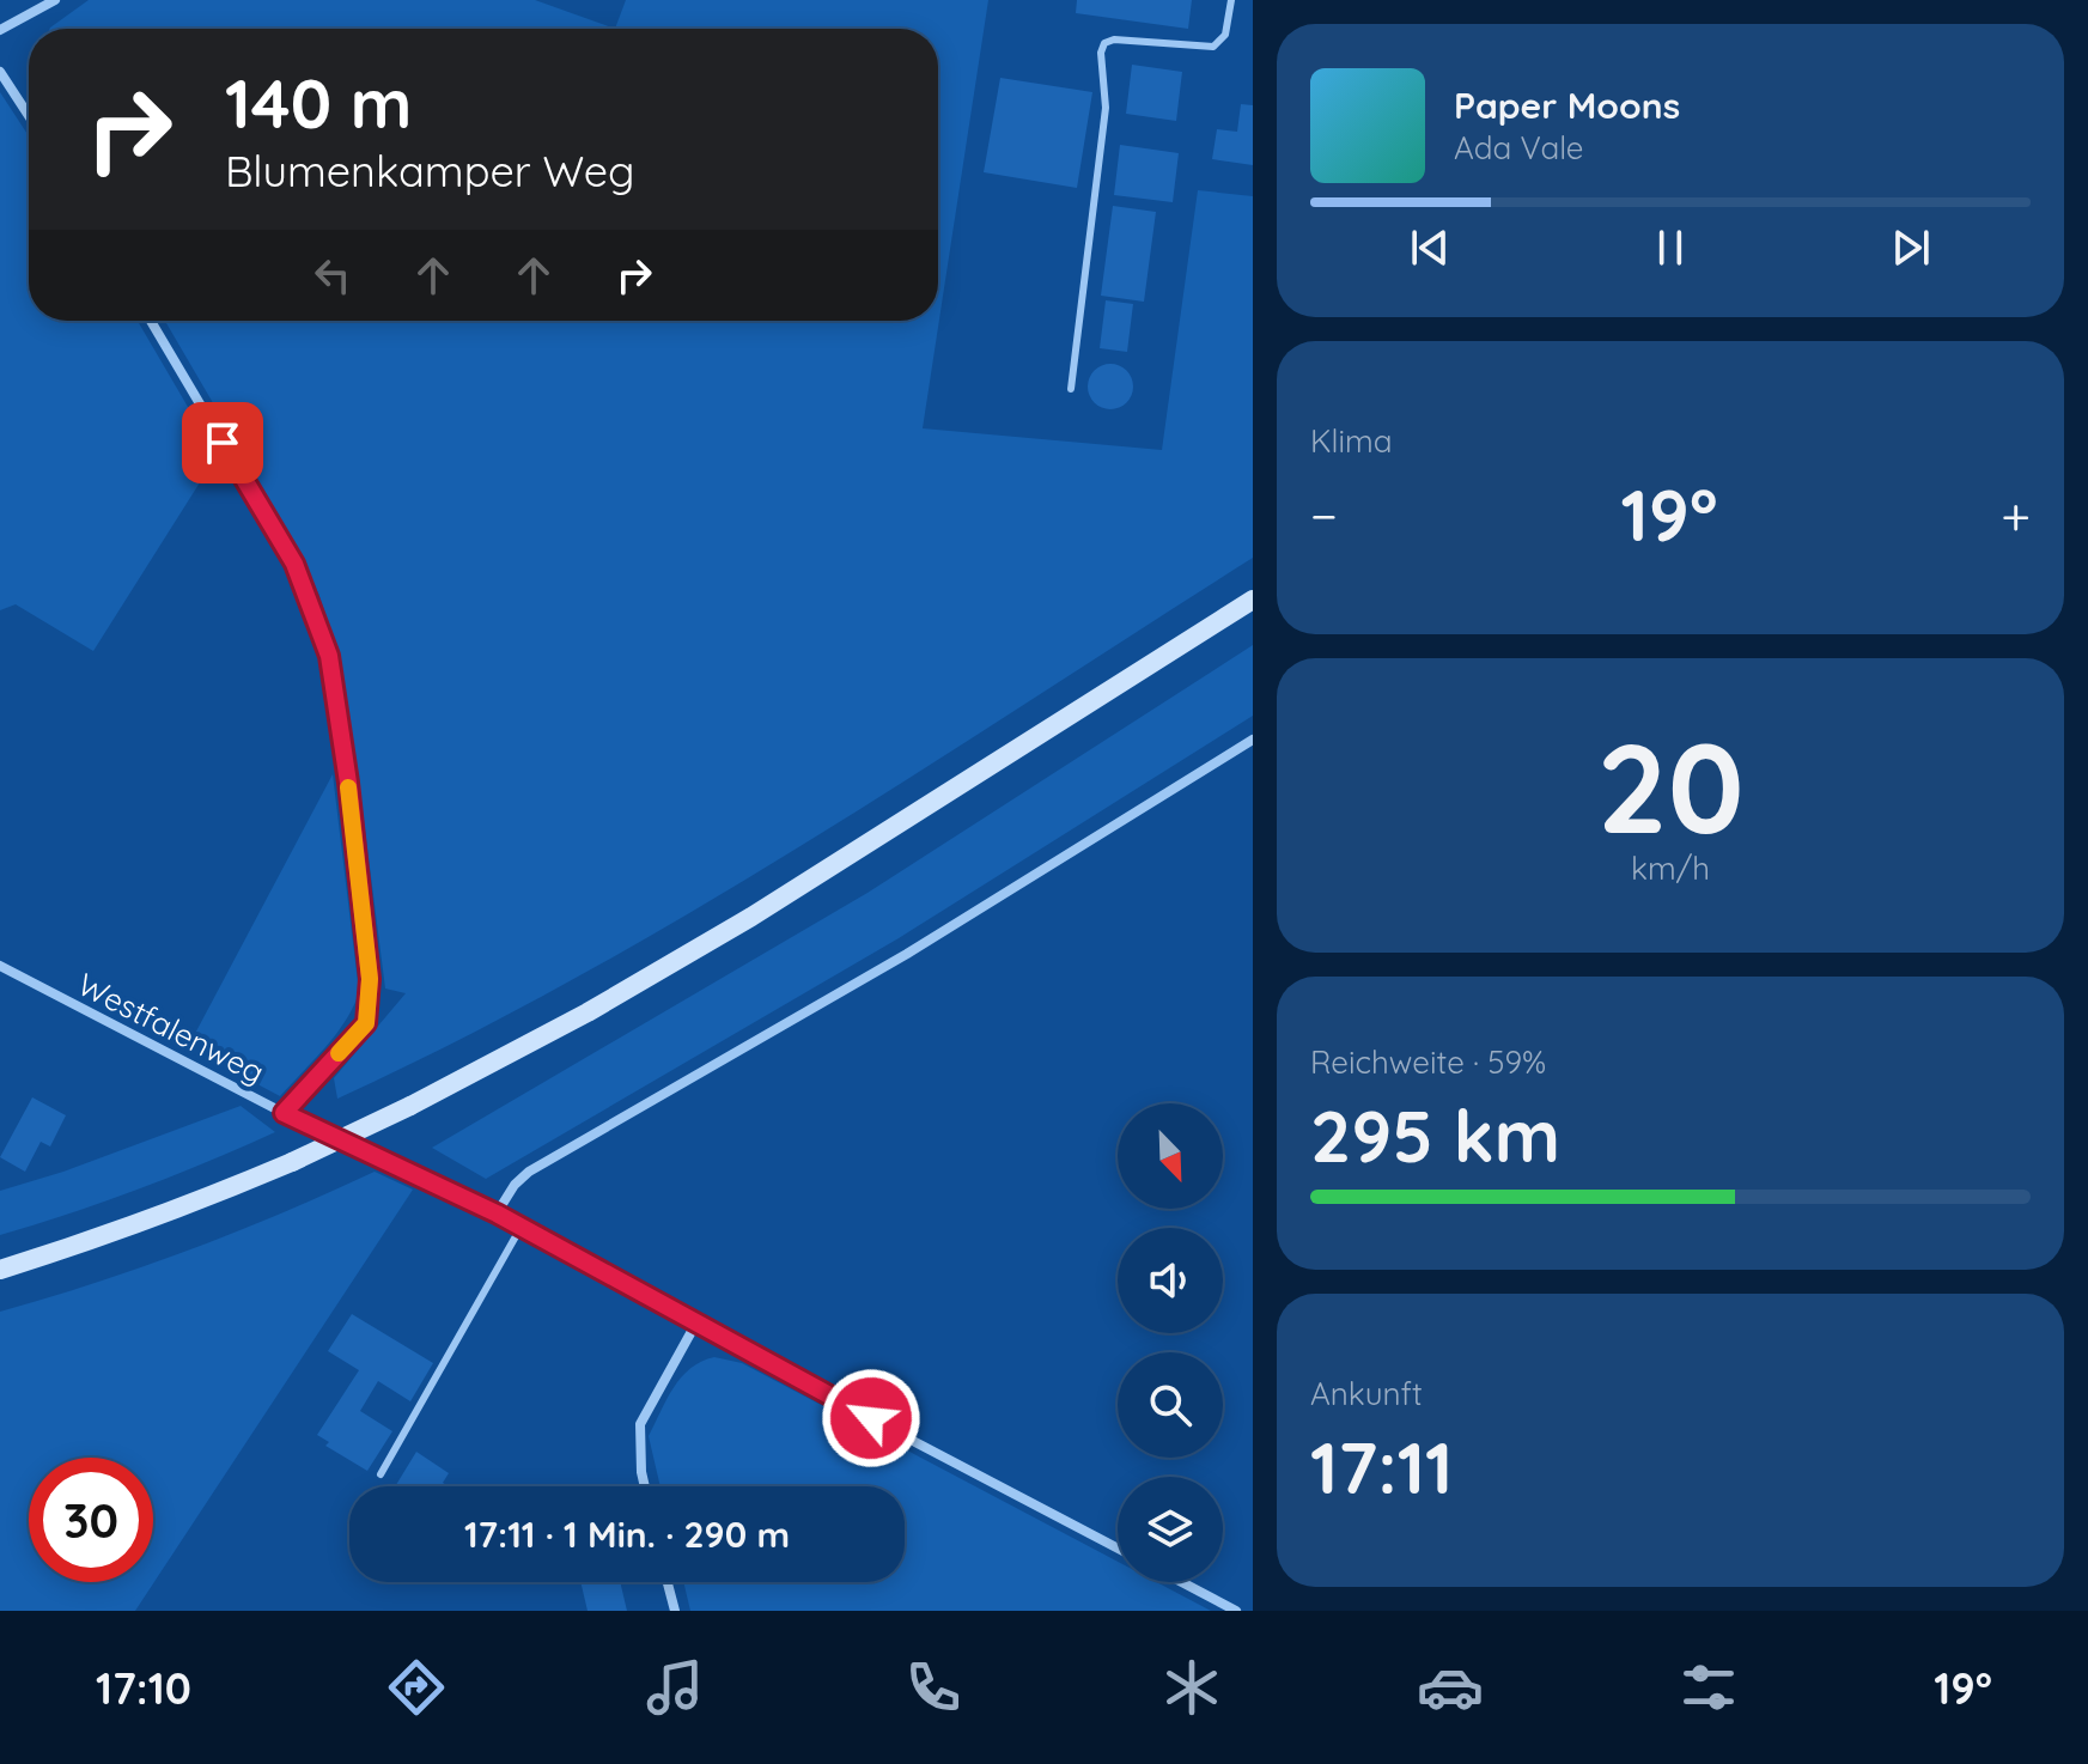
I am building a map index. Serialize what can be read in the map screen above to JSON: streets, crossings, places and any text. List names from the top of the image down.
{
  "streets": {
    "street": ["Westfalenweg"]
  },
  "north": "bottom right",
  "page": {
    "turn": ["140 m", "Blumenkamper Weg"],
    "song": ["Paper Moons", "Ada Vale"],
    "tile": [
      "Klima",
      ["20", "km/h"],
      ["Reichweite · 59%", "295 km"],
      ["Ankunft", "17:11"]
    ],
    "heat": ["−", "19°", "+"],
    "limit": "30",
    "trip": "17:11 · 1 Min. · 290 m",
    "tabs": ["17:10", "19°"]
  }
}
